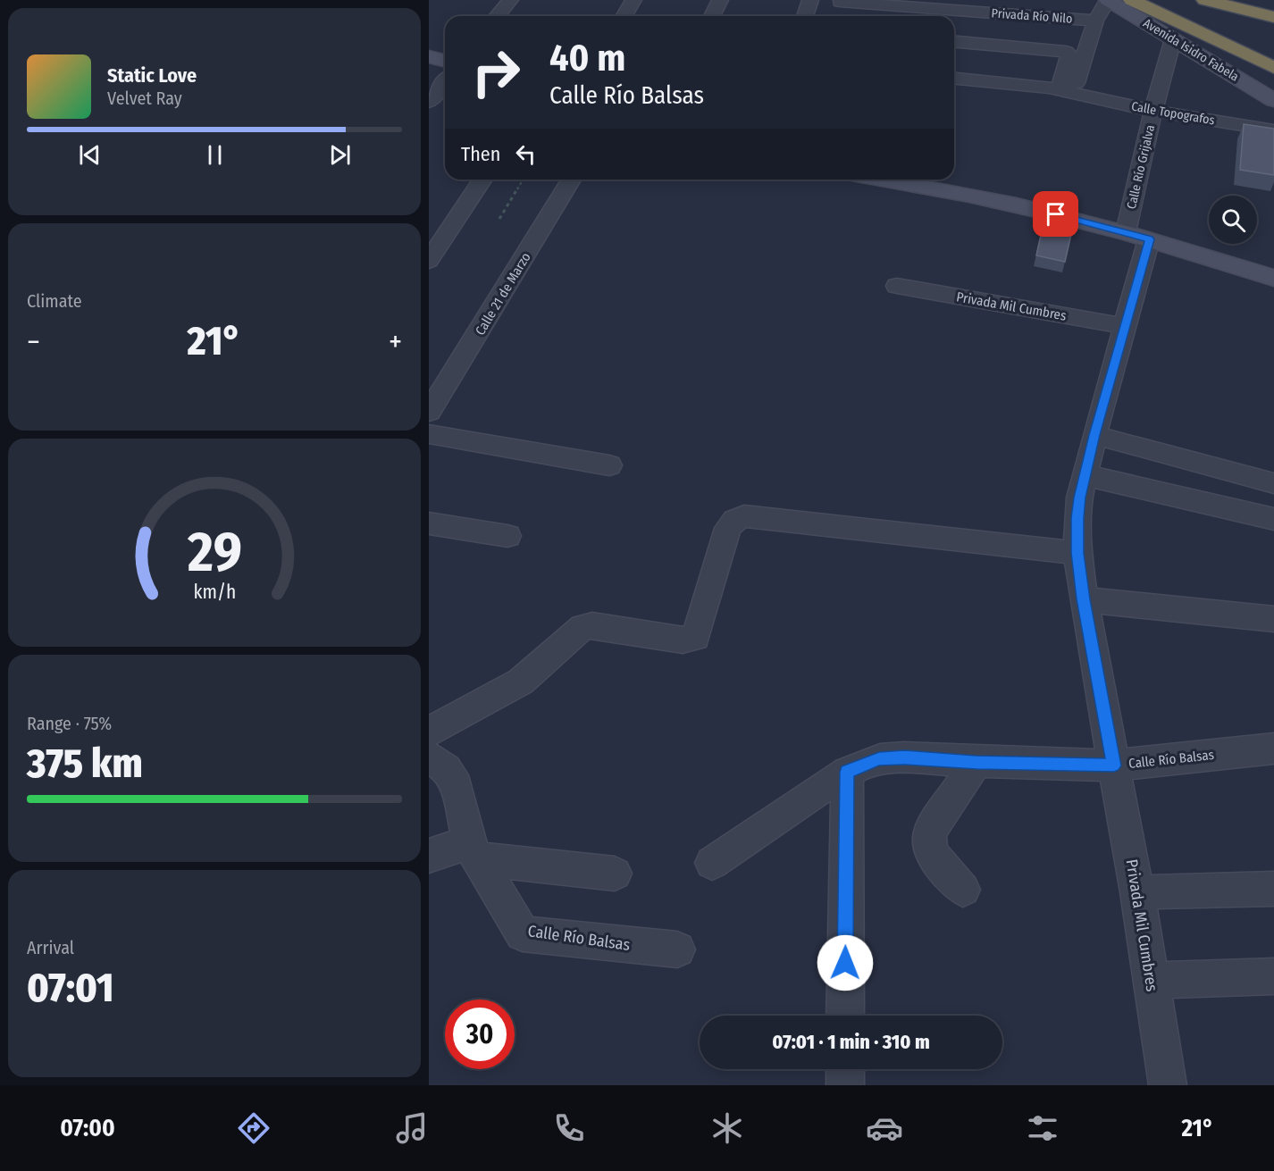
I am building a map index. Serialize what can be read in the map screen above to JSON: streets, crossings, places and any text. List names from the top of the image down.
{
  "streets": {
    "highway": ["Avenida Isidro Fabela"],
    "street": [
      "Privada Río Nilo",
      "Calle Topografos",
      "Calle Río Grijalva",
      "Calle 21 de Marzo",
      "Privada Mil Cumbres",
      "Calle Río Balsas"
    ]
  },
  "crossings": [
    ["Avenida Isidro Fabela", "Calle Río Grijalva"],
    ["Calle Topografos", "Calle Río Grijalva"],
    ["Calle Río Grijalva", "Privada Mil Cumbres"],
    ["Privada Mil Cumbres", "Calle Río Balsas"]
  ],
  "page": {
    "turn": ["40 m", "Calle Río Balsas"],
    "song": ["Static Love", "Velvet Ray"],
    "then": "Then",
    "tile": [
      "Climate",
      ["Range · 75%", "375 km"],
      ["Arrival", "07:01"]
    ],
    "heat": ["−", "21°", "+"],
    "limit": "30",
    "trip": "07:01 · 1 min · 310 m",
    "tabs": ["07:00", "21°"],
    "gauge": ["29", "km/h"]
  }
}
